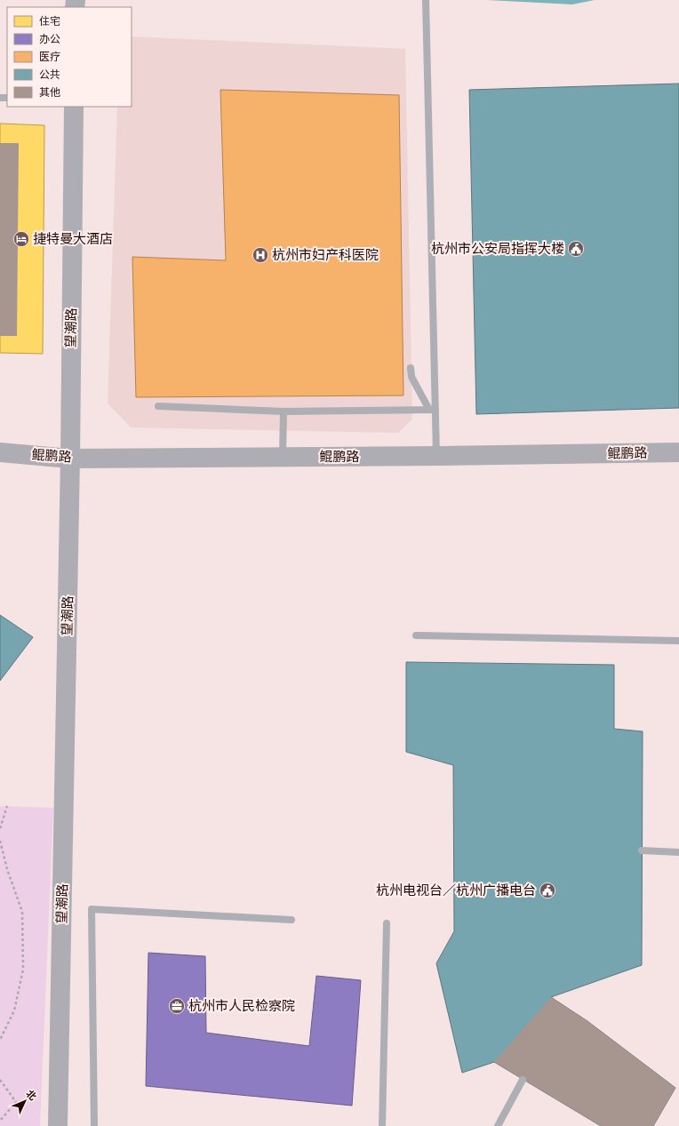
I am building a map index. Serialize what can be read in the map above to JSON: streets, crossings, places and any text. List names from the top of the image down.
{
  "streets": {
    "street": ["望潮路", "鲲鹏路"]
  },
  "crossings": [
    ["望潮路", "鲲鹏路"]
  ],
  "places": {
    "hotel": ["捷特曼大酒店"],
    "public building": ["杭州市公安局指挥大楼", "杭州电视台／杭州广播电台"],
    "hospital": ["杭州市妇产科医院"],
    "office": ["杭州市人民检察院"]
  },
  "legend": [
    "住宅",
    "办公",
    "医疗",
    "公共",
    "其他"
  ],
  "north": "top right"
}
